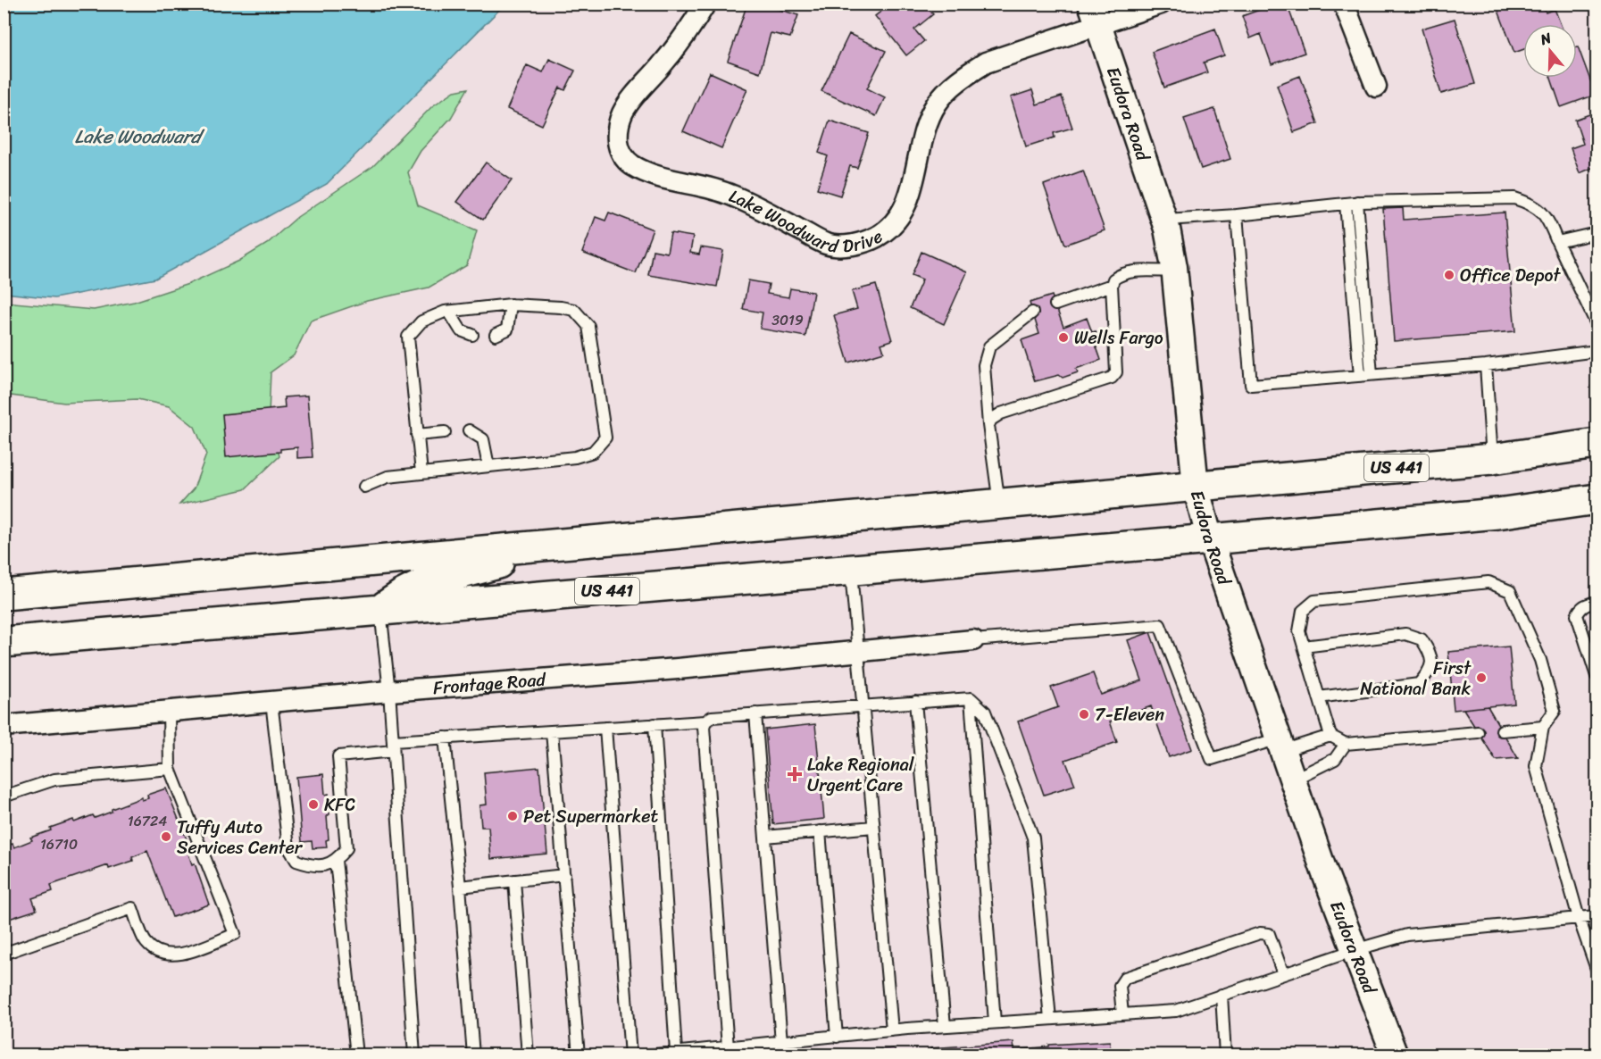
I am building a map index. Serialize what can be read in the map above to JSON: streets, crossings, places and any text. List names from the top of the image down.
{
  "streets": {
    "main road": ["US 441"],
    "street": ["Eudora Road", "Lake Woodward Drive", "Frontage Road"]
  },
  "crossings": [
    ["Eudora Road", "Lake Woodward Drive"],
    ["Eudora Road", "US 441"]
  ],
  "water": ["Lake Woodward"],
  "places": {
    "other": [
      "Office Depot",
      "Wells Fargo",
      "First National Bank",
      "7-Eleven",
      "KFC",
      "Pet Supermarket",
      "Tuffy Auto Services Center"
    ],
    "health": ["Lake Regional Urgent Care"]
  },
  "house_numbers": ["3019", "16724", "16710"],
  "north": "top"
}
